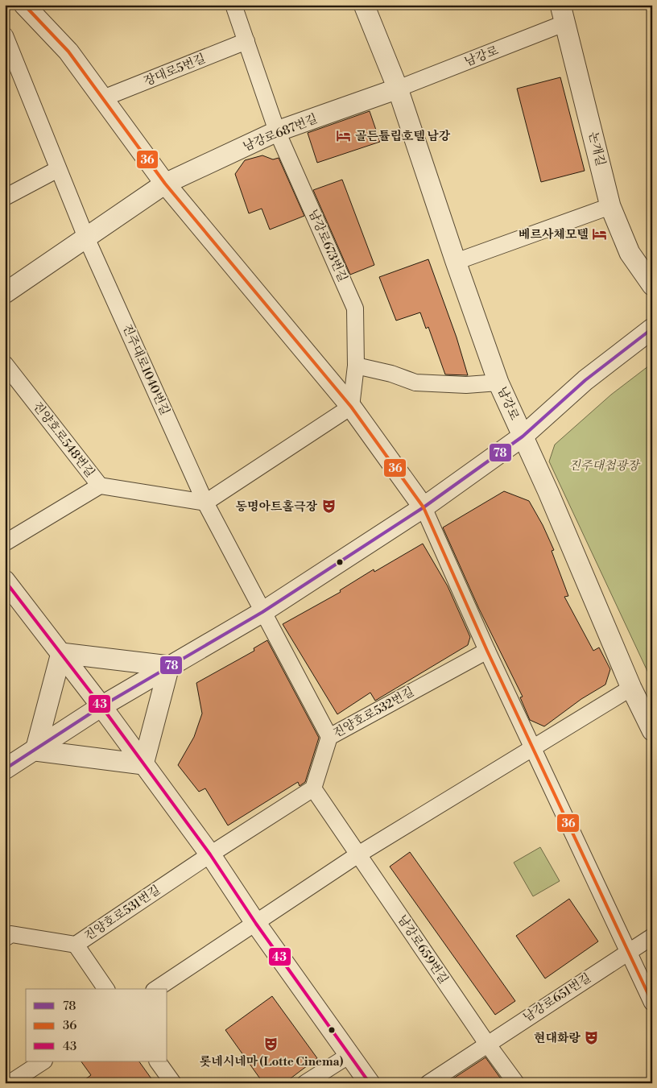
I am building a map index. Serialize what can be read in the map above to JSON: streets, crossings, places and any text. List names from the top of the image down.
{
  "streets": {
    "street": [
      "남강로",
      "장대로5번길",
      "남강로687번길",
      "논개길",
      "남강로673번길",
      "진주대로1040번길",
      "진양호로548번길",
      "진양호로532번길",
      "진양호로531번길",
      "남강로659번길",
      "남강로651번길"
    ]
  },
  "crossings": [
    ["남강로", "남강로687번길"],
    ["남강로", "논개길"],
    ["남강로687번길", "남강로673번길"],
    ["남강로687번길", "진주대로1040번길"],
    ["진주대로1040번길", "진양호로532번길"],
    ["진양호로532번길", "남강로659번길"],
    ["남강로659번길", "남강로651번길"]
  ],
  "parks": ["진주대첩광장"],
  "places": {
    "hotel": ["골든튤립호텔 남강", "베르사체모텔"],
    "theatre": ["동명아트홀극장", "현대화랑", "롯네시네마 (Lotte Cinema)"]
  },
  "lines": ["transit line 36", "transit line 78", "transit line 43"],
  "legend": ["78", "36", "43"]
}
